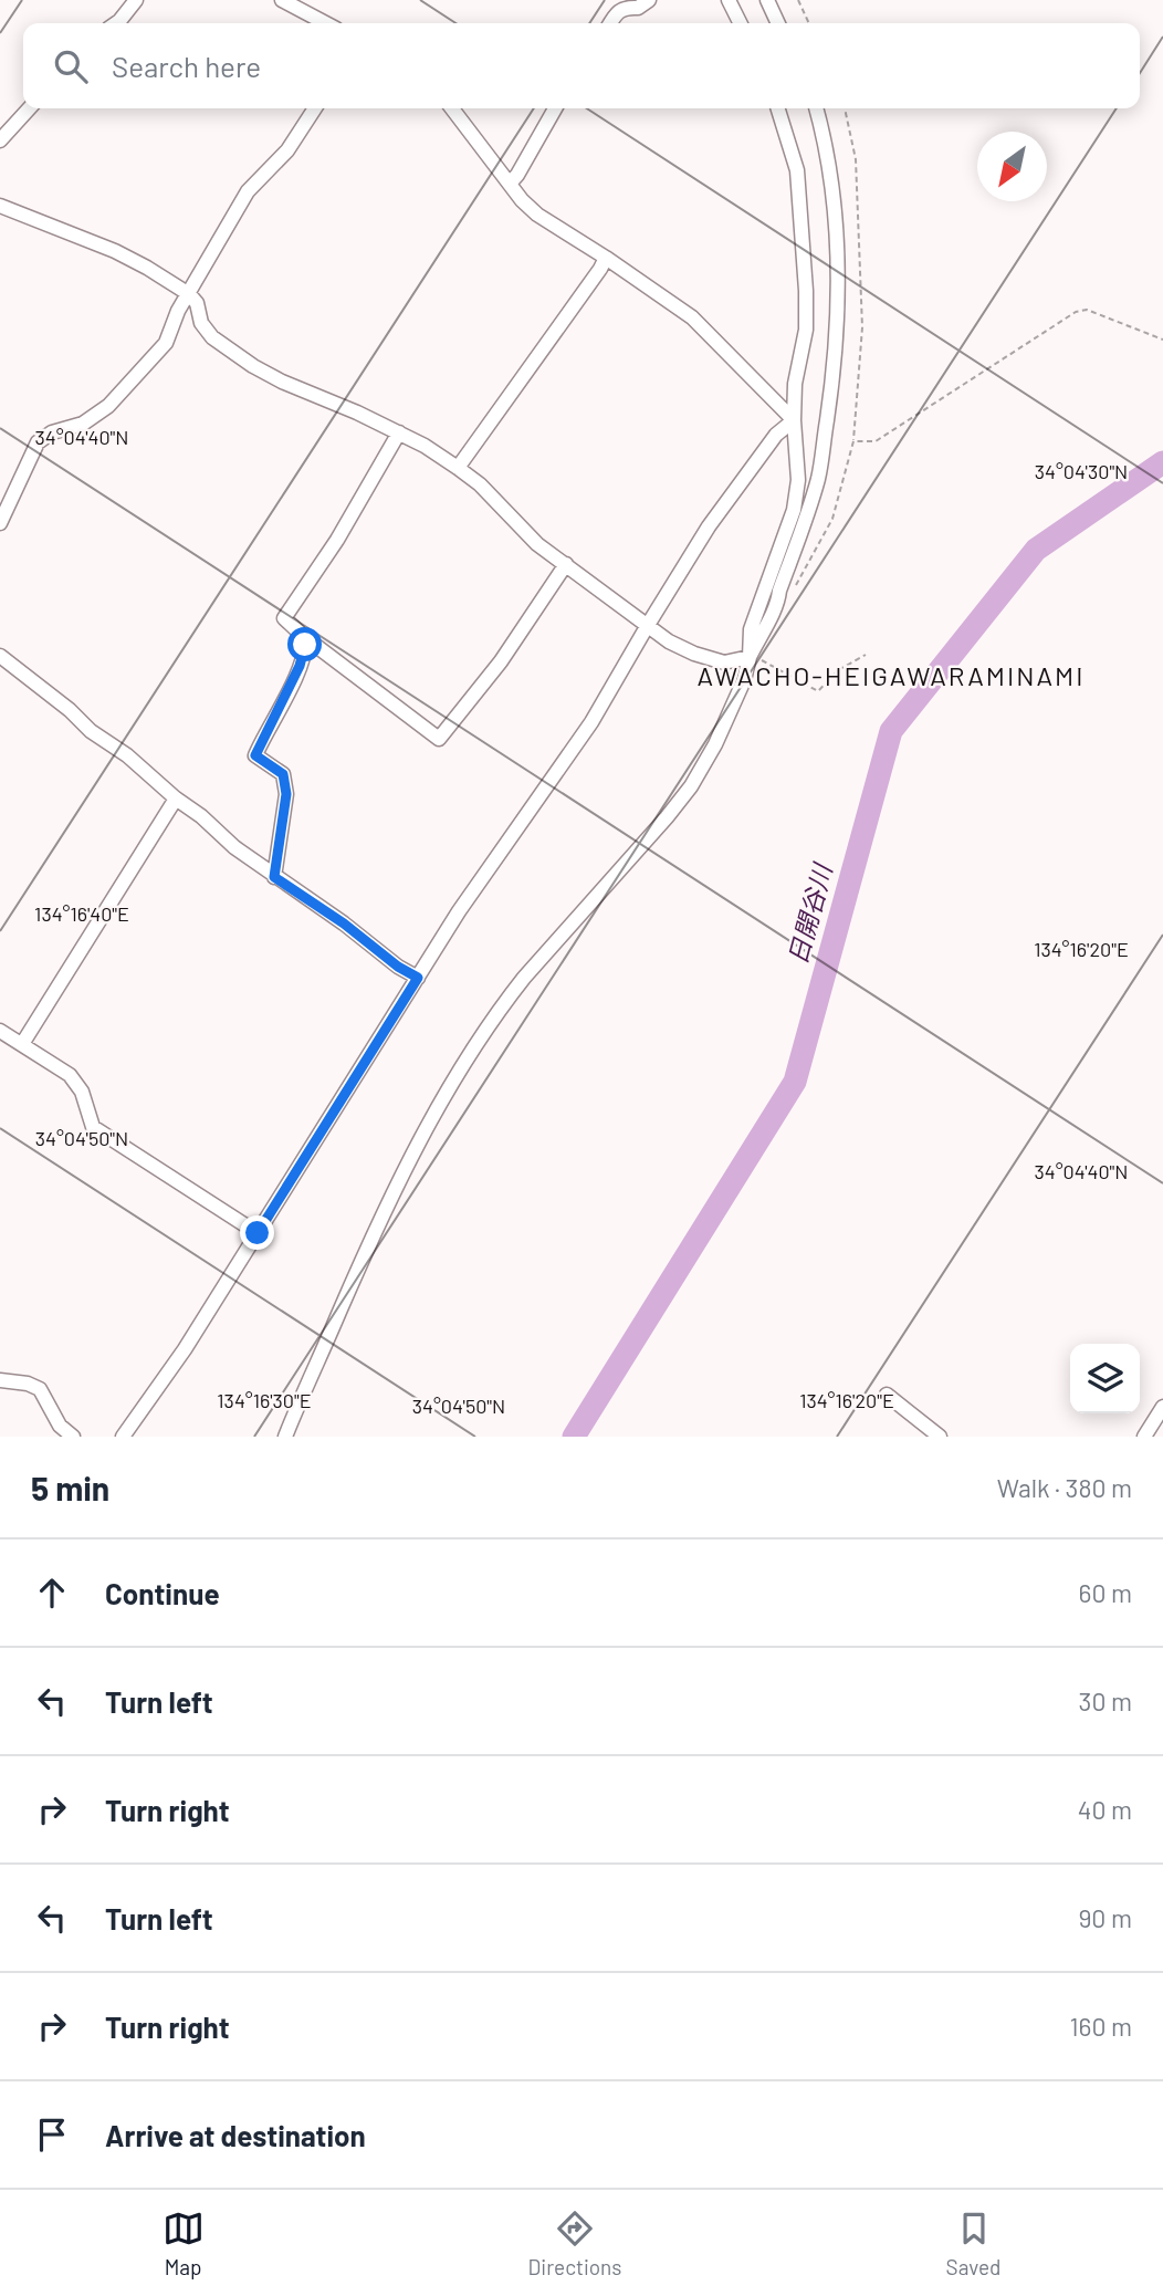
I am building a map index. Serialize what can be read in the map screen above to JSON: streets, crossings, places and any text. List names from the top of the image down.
{
  "districts": ["AWACHO-HEIGAWARAMINAMI"],
  "water": ["日開谷川"],
  "north": "bottom left",
  "page": {
    "search": "Search here",
    "heading": ["5 min", "Walk · 380 m"],
    "list": [
      ["Continue", "60 m"],
      ["Turn left", "30 m"],
      ["Turn right", "40 m"],
      ["Turn left", "90 m"],
      ["Turn right", "160 m"],
      "Arrive at destination"
    ],
    "nav": ["Map", "Directions", "Saved"]
  },
  "coordinates": [
    "34°04'40\"N",
    "34°04'30\"N",
    "134°16'40\"E",
    "134°16'20\"E",
    "34°04'50\"N",
    "134°16'30\"E"
  ]
}
